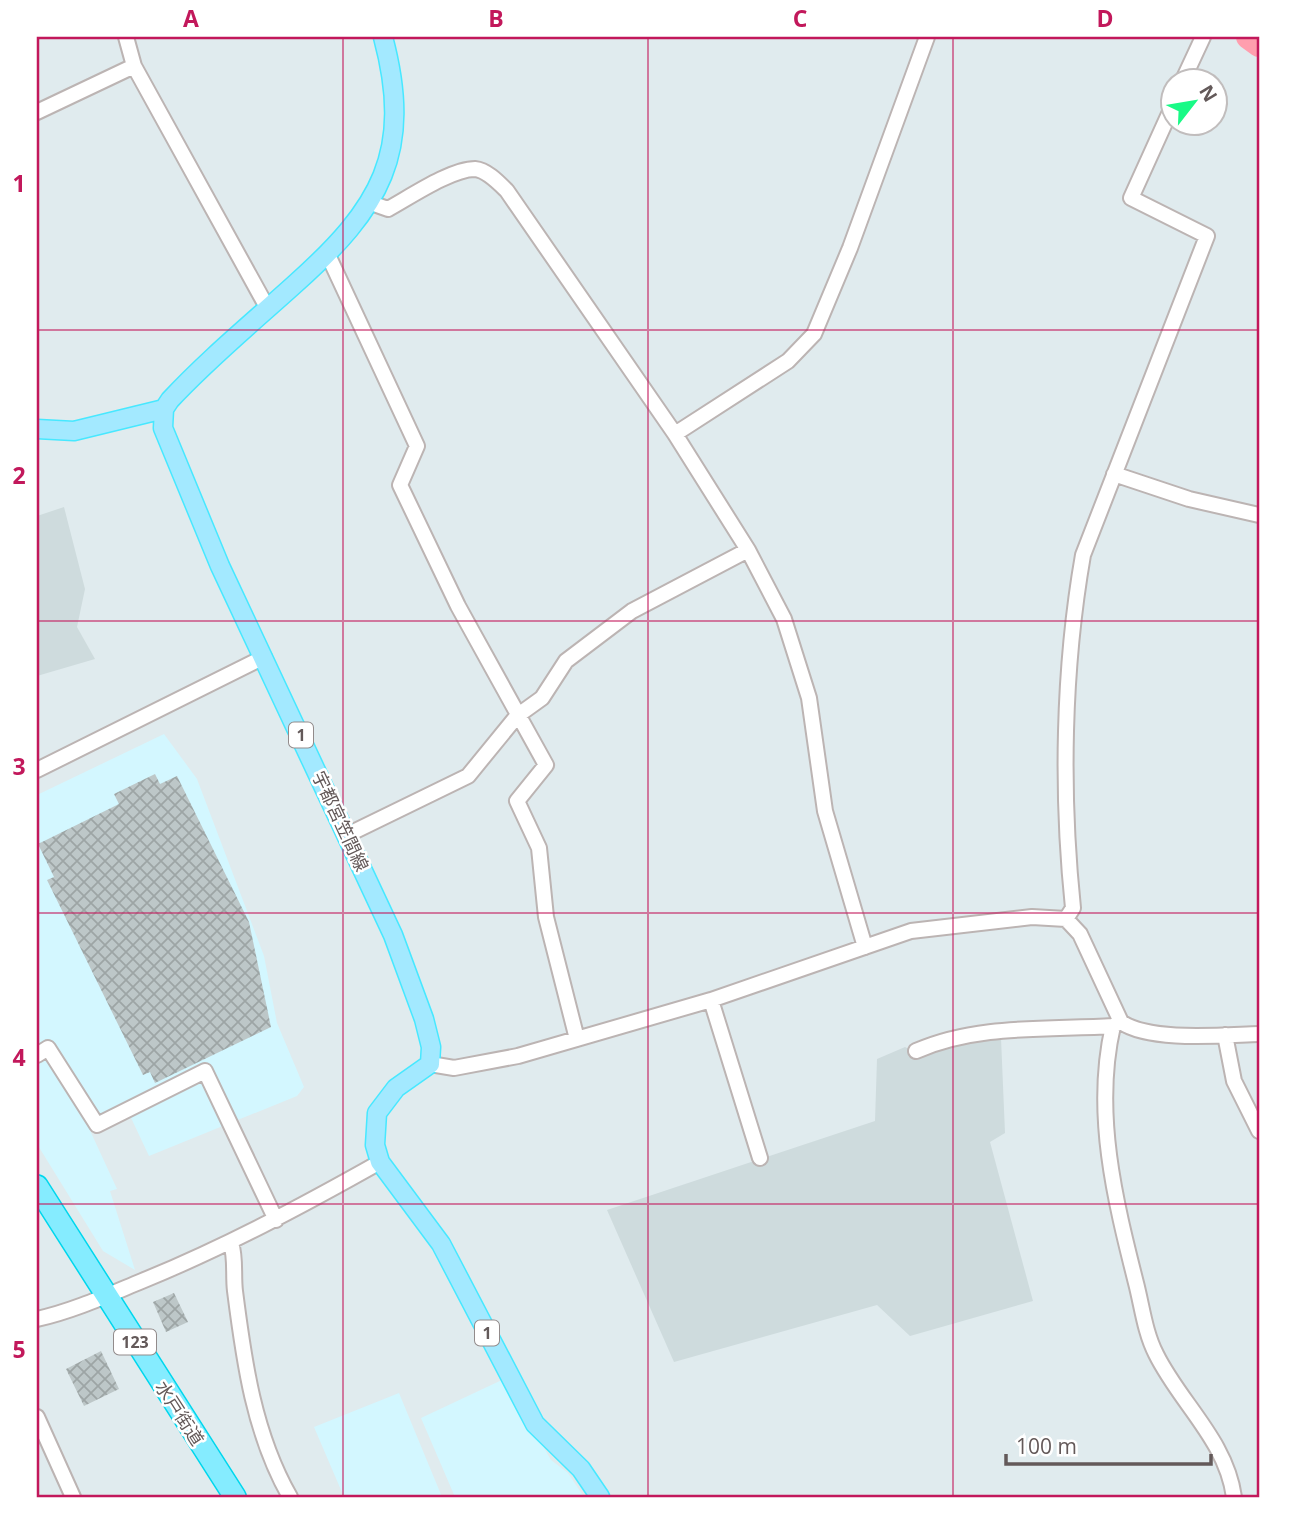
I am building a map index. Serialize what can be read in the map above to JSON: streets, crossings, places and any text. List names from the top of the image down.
{
  "streets": {
    "highway": ["123", "水戸街道"],
    "main road": ["1", "宇都宮笠間線"]
  },
  "scale_bar": "100 m",
  "north": "top right",
  "grid": {
    "columns": [
      "A",
      "B",
      "C",
      "D"
    ],
    "rows": [
      "1",
      "2",
      "3",
      "4",
      "5"
    ]
  }
}
